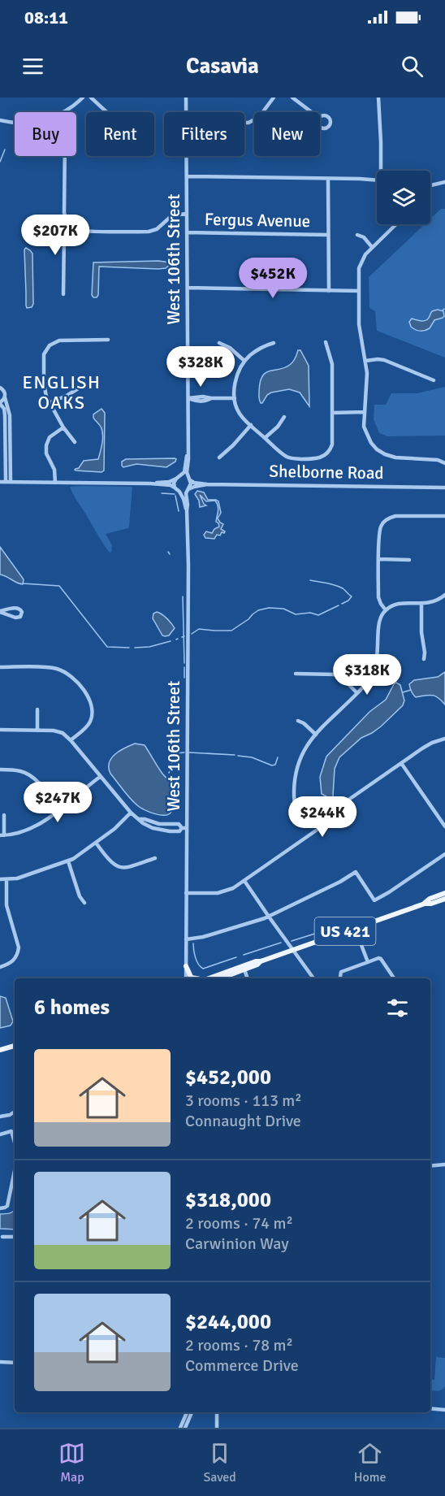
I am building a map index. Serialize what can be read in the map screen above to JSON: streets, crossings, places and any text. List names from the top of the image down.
{
  "streets": {
    "main road": ["US 421"],
    "street": ["Fergus Avenue", "West 106th Street", "Shelborne Road"]
  },
  "crossings": [
    ["Fergus Avenue", "West 106th Street"],
    ["West 106th Street", "Shelborne Road"]
  ],
  "districts": ["ENGLISH OAKS"],
  "page": {
    "status": "08:11",
    "header": "Casavia",
    "chip": [
      "Buy",
      "Rent",
      "Filters",
      "New"
    ],
    "price": [
      "$207K",
      "$452K",
      "$328K",
      "$318K",
      "$247K",
      "$244K"
    ],
    "heading": "6 homes",
    "list": [
      {
        "name": "$452,000",
        "note": "3 rooms · 113 m² · Connaught Drive"
      },
      {
        "name": "$318,000",
        "note": "2 rooms · 74 m² · Carwinion Way"
      },
      {
        "name": "$244,000",
        "note": "2 rooms · 78 m² · Commerce Drive"
      }
    ],
    "tabs": ["Map", "Saved", "Home"]
  }
}
